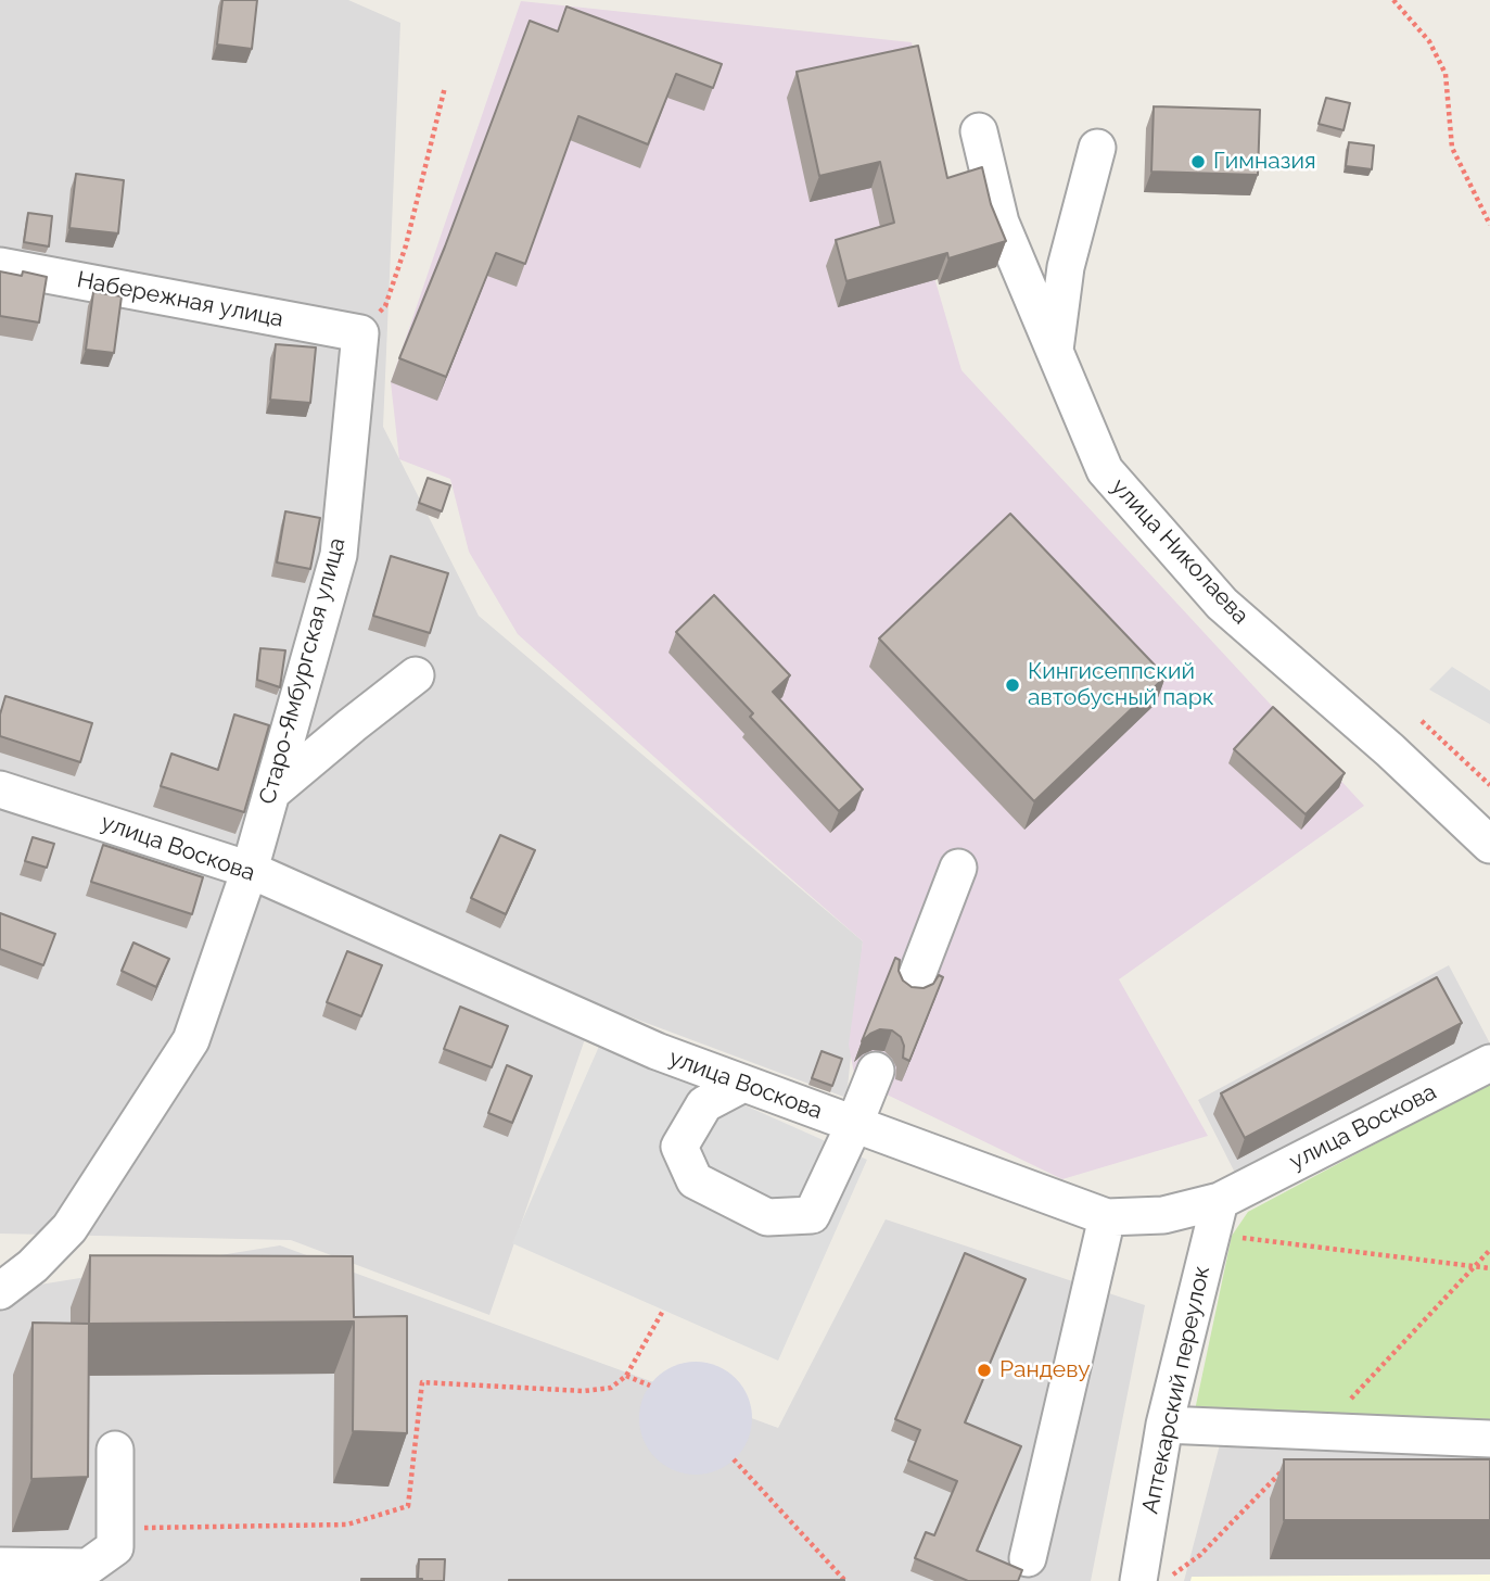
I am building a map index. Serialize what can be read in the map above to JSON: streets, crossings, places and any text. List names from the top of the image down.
{
  "streets": {
    "street": [
      "Набережная улица",
      "улица Николаева",
      "Старо-Ямбургская улица",
      "улица Воскова",
      "Аптекарский переулок"
    ]
  },
  "crossings": [
    ["Набережная улица", "Старо-Ямбургская улица"],
    ["Старо-Ямбургская улица", "улица Воскова"],
    ["улица Воскова", "Аптекарский переулок"]
  ],
  "places": ["Гимназия", "Кингисеппский автобусный парк", "Рандеву"]
}
